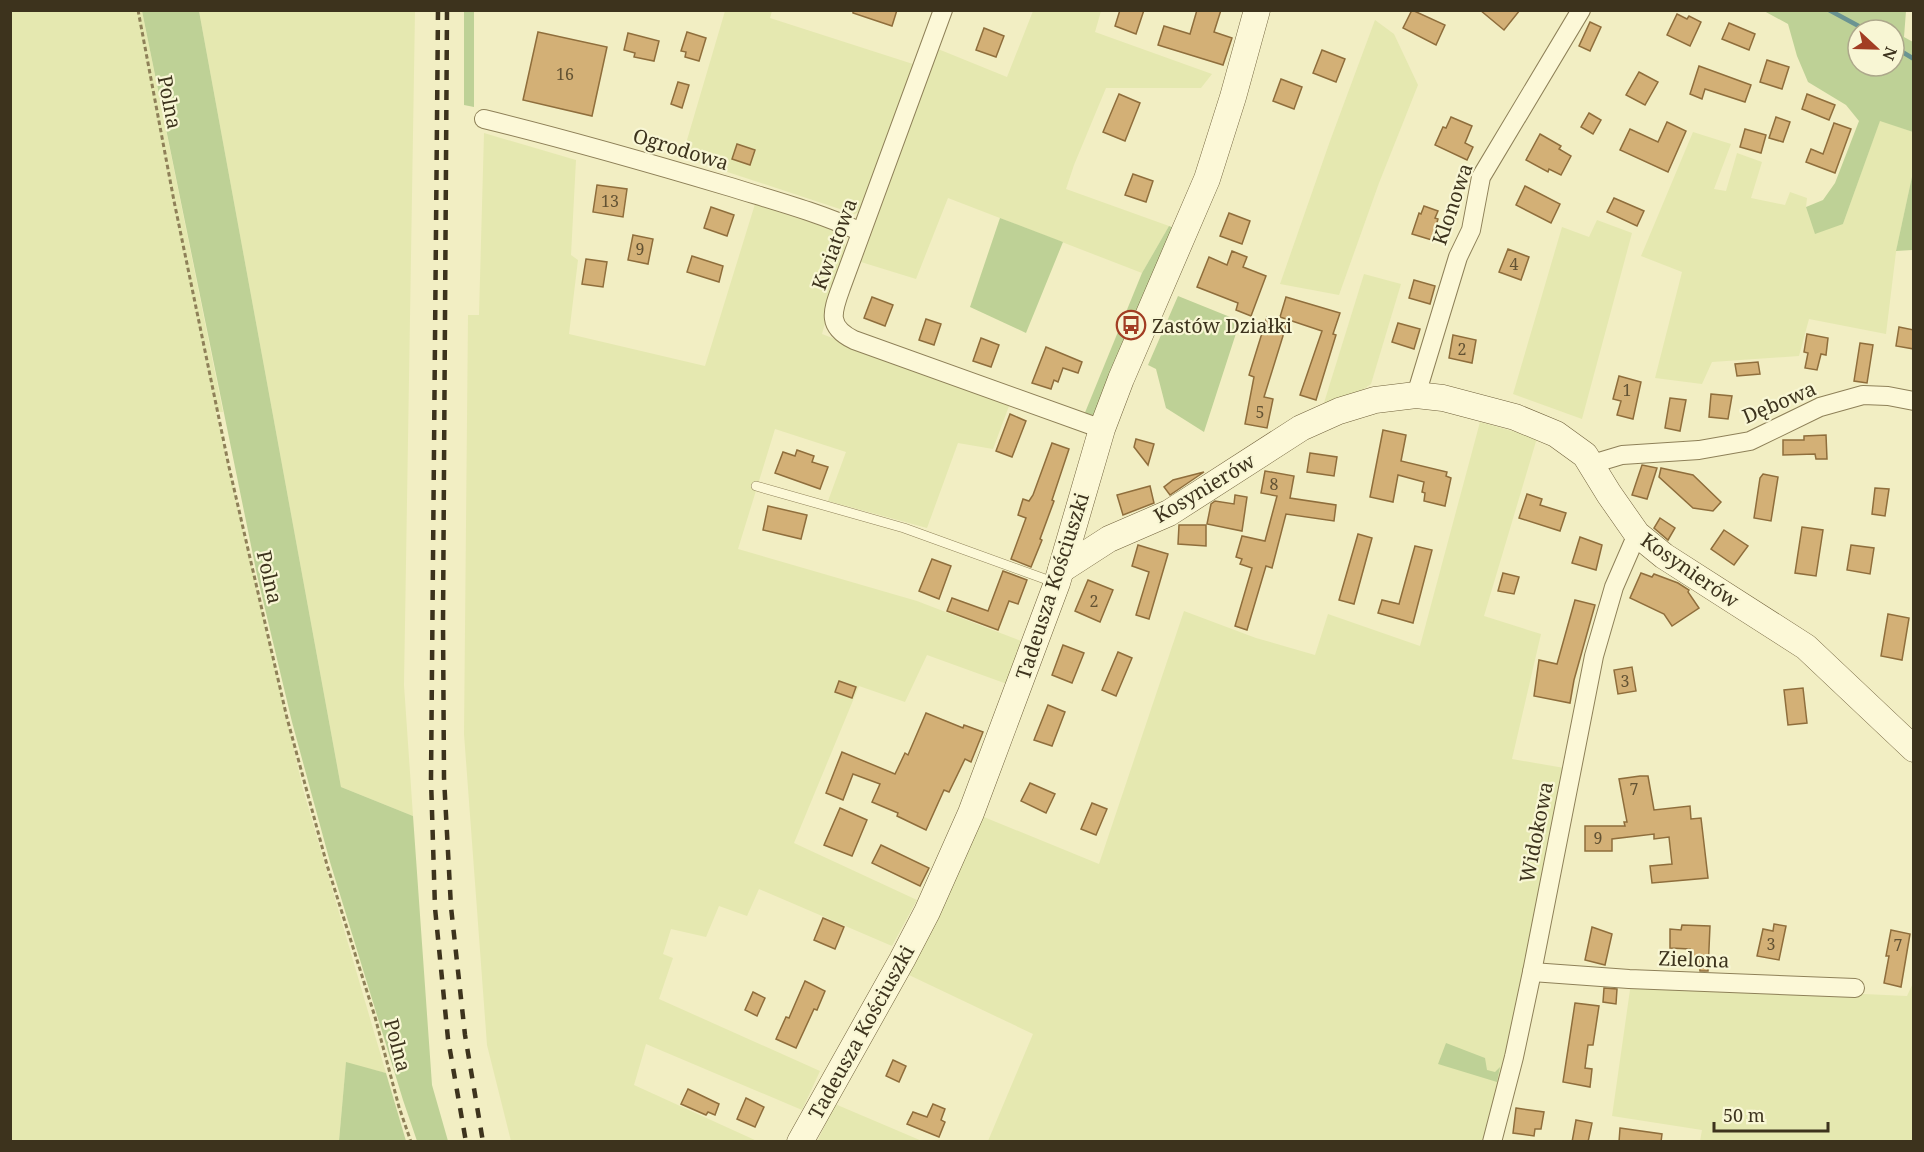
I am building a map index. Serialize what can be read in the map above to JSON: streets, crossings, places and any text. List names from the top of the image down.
{
  "streets": {
    "street": [
      "Ogrodowa",
      "Klonowa",
      "Kwiatowa",
      "Dębowa",
      "Kosynierów",
      "Tadeusza Kościuszki",
      "Widokowa",
      "Zielona"
    ],
    "path": ["Polna"]
  },
  "crossings": [
    ["Ogrodowa", "Kwiatowa"],
    ["Klonowa", "Kosynierów"],
    ["Kwiatowa", "Tadeusza Kościuszki"],
    ["Dębowa", "Kosynierów"],
    ["Kosynierów", "Tadeusza Kościuszki"],
    ["Kosynierów", "Widokowa"],
    ["Widokowa", "Zielona"]
  ],
  "places": {
    "bus stop": ["Zastów Działki"]
  },
  "house_numbers": [
    "16",
    "13",
    "9",
    "4",
    "2",
    "1",
    "5",
    "8",
    "2",
    "3",
    "7",
    "9",
    "3",
    "7"
  ],
  "scale_bar": "50 m",
  "north": "right"
}
